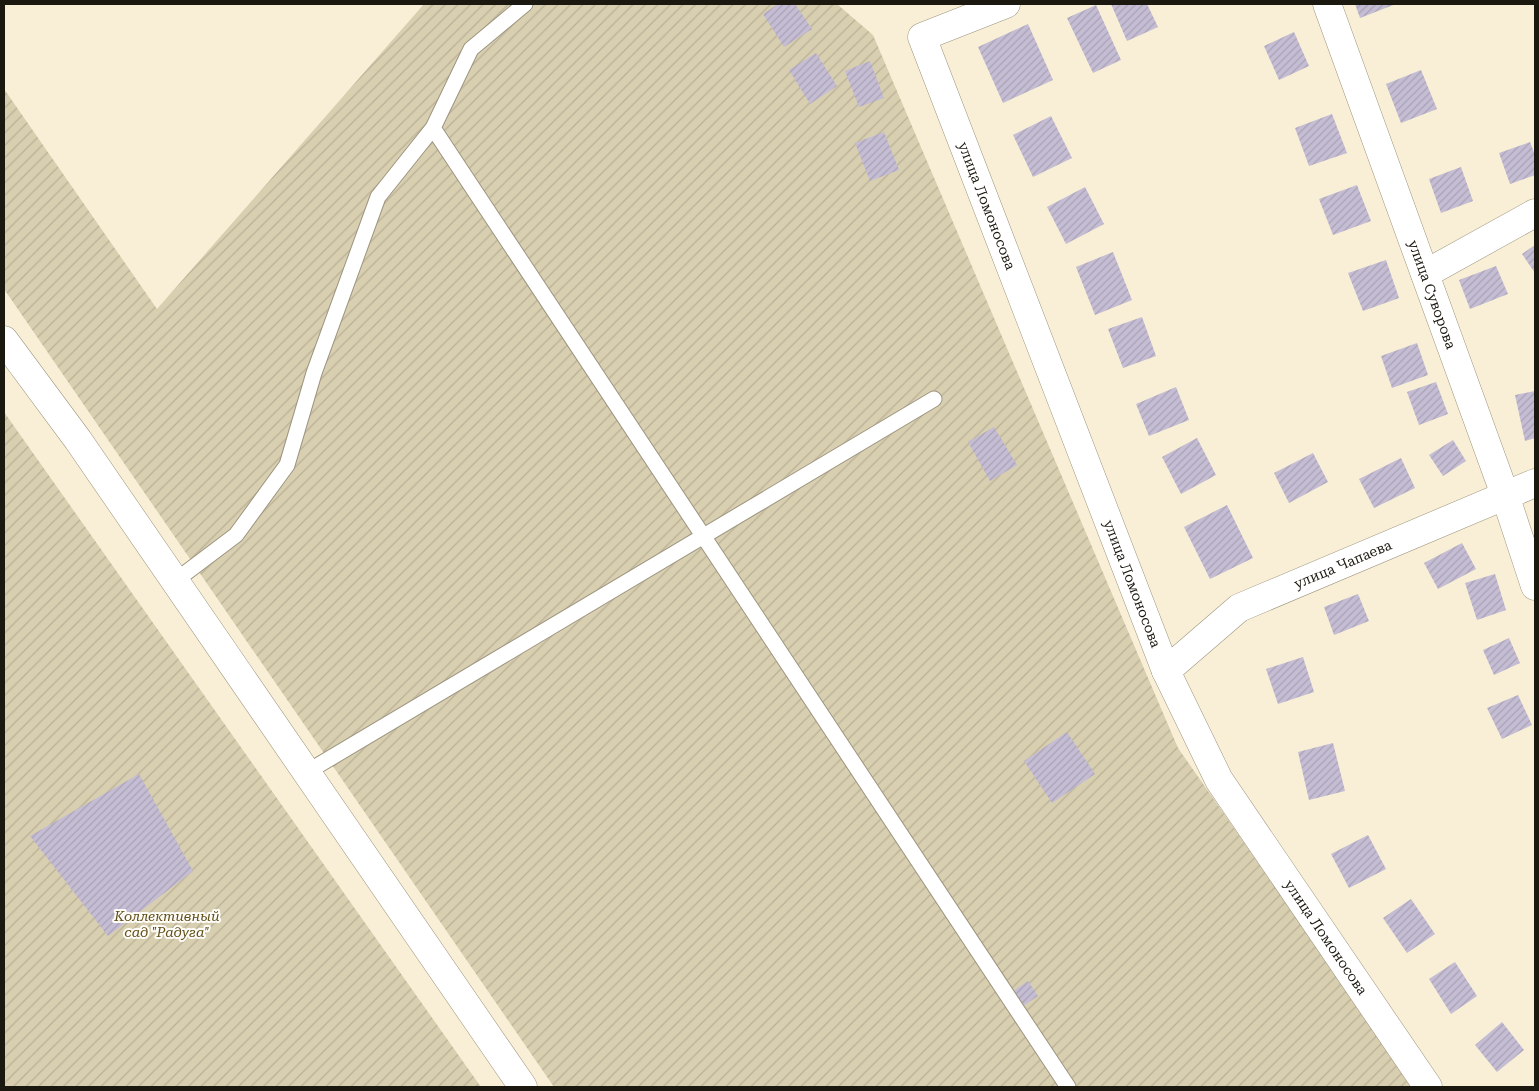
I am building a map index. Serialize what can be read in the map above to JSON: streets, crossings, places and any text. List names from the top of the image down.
{
  "streets": {
    "street": ["улица Ломоносова", "улица Суворова", "улица Чапаева"]
  },
  "crossings": [
    ["улица Ломоносова", "улица Чапаева"],
    ["улица Суворова", "улица Чапаева"]
  ],
  "parks": ["Коллективный сад \"Радуга\""]
}
